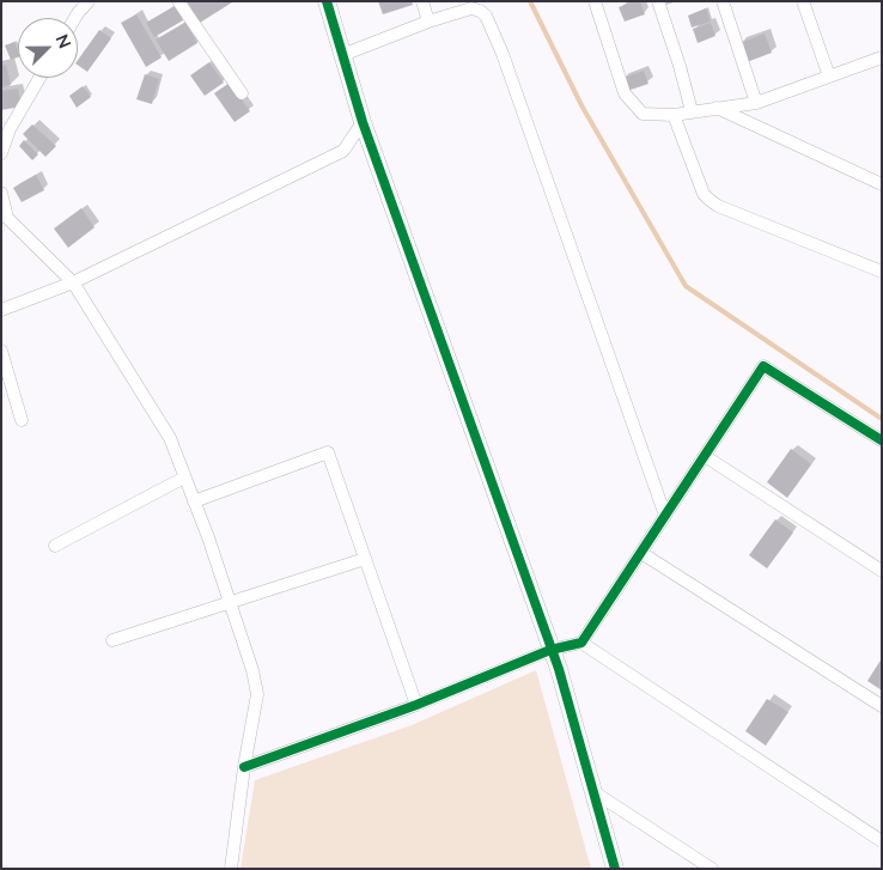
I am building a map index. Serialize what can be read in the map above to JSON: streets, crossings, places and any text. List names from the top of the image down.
{
  "north": "top right"
}
